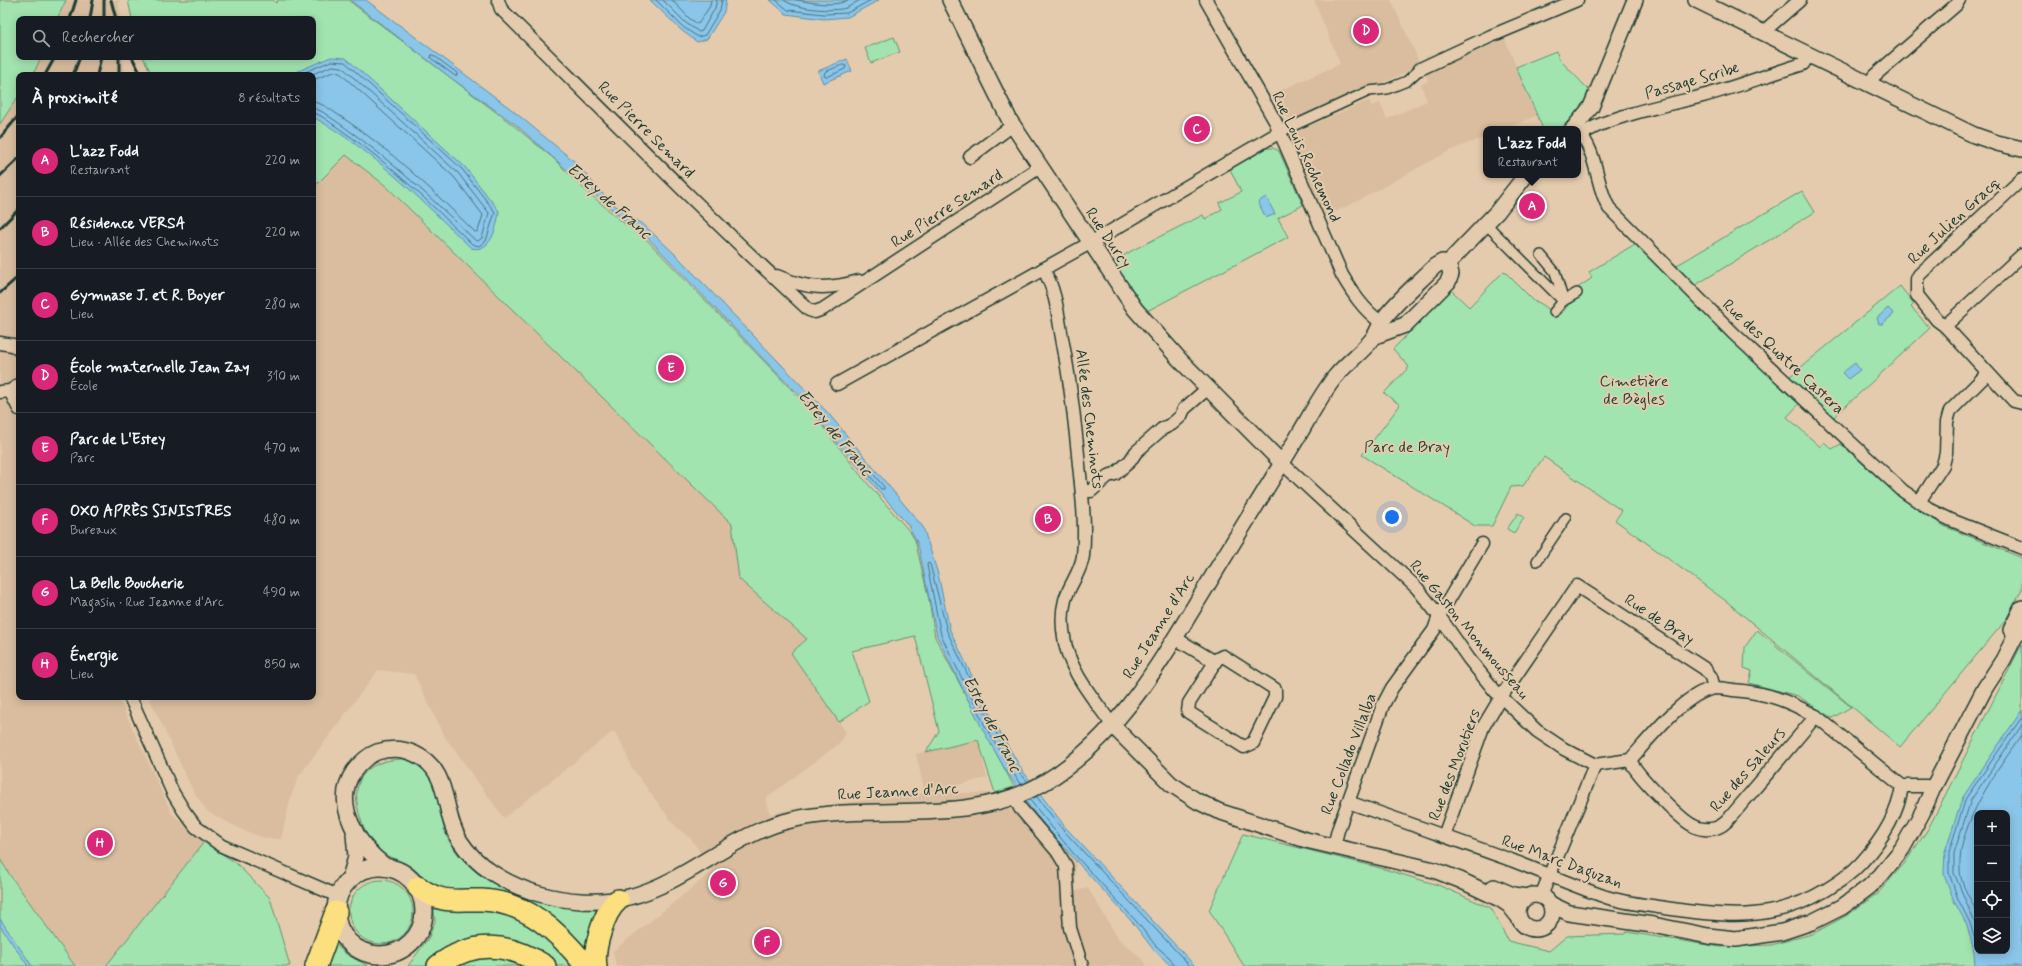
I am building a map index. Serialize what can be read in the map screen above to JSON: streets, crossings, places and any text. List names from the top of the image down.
{
  "streets": {
    "street": [
      "Passage Scribe",
      "Rue Pierre Semard",
      "Rue Louis Rochemond",
      "Rue Julien Gracq",
      "Rue Durcy",
      "Rue des Quatre Castera",
      "Allée des Cheminots",
      "Rue de Bray",
      "Rue Jeanne d'Arc",
      "Rue Gaston Monmousseau",
      "Rue Collado Villalba",
      "Rue des Morutiers",
      "Rue des Saleurs",
      "Rue Marc Daguzan"
    ]
  },
  "crossings": [
    ["Rue Pierre Semard", "Rue Durcy"],
    ["Rue Louis Rochemond", "Rue Jeanne d'Arc"],
    ["Rue Durcy", "Rue Jeanne d'Arc"],
    ["Rue Durcy", "Rue Gaston Monmousseau"],
    ["Allée des Cheminots", "Rue Jeanne d'Arc"],
    ["Rue de Bray", "Rue des Morutiers"],
    ["Rue Jeanne d'Arc", "Rue Gaston Monmousseau"],
    ["Rue Gaston Monmousseau", "Rue Collado Villalba"],
    ["Rue Gaston Monmousseau", "Rue des Morutiers"],
    ["Rue Collado Villalba", "Rue Marc Daguzan"],
    ["Rue des Morutiers", "Rue Marc Daguzan"]
  ],
  "water": ["Estey de Franc"],
  "parks": ["Cimetière de Bègles", "Parc de Bray"],
  "page": {
    "pins": [
      "D",
      "C",
      "A",
      "E",
      "B",
      "H",
      "G",
      "F"
    ],
    "search": "Rechercher",
    "heading": ["À proximité", "8 résultats"],
    "list": [
      {
        "mark": "A",
        "name": "L'azz Fodd",
        "note": "Restaurant",
        "value": "220 m"
      },
      {
        "mark": "B",
        "name": "Résidence VERSA",
        "note": "Lieu · Allée des Cheminots",
        "value": "220 m"
      },
      {
        "mark": "C",
        "name": "Gymnase J. et R. Boyer",
        "note": "Lieu",
        "value": "280 m"
      },
      {
        "mark": "D",
        "name": "École maternelle Jean Zay",
        "note": "École",
        "value": "310 m"
      },
      {
        "mark": "E",
        "name": "Parc de L'Estey",
        "note": "Parc",
        "value": "470 m"
      },
      {
        "mark": "F",
        "name": "OXO APRÈS SINISTRES",
        "note": "Bureaux",
        "value": "480 m"
      },
      {
        "mark": "G",
        "name": "La Belle Boucherie",
        "note": "Magasin · Rue Jeanne d'Arc",
        "value": "490 m"
      },
      {
        "mark": "H",
        "name": "Énergie",
        "note": "Lieu",
        "value": "850 m"
      }
    ],
    "popup": ["L'azz Fodd", "Restaurant"],
    "map_buttons": ["+", "−"]
  }
}
